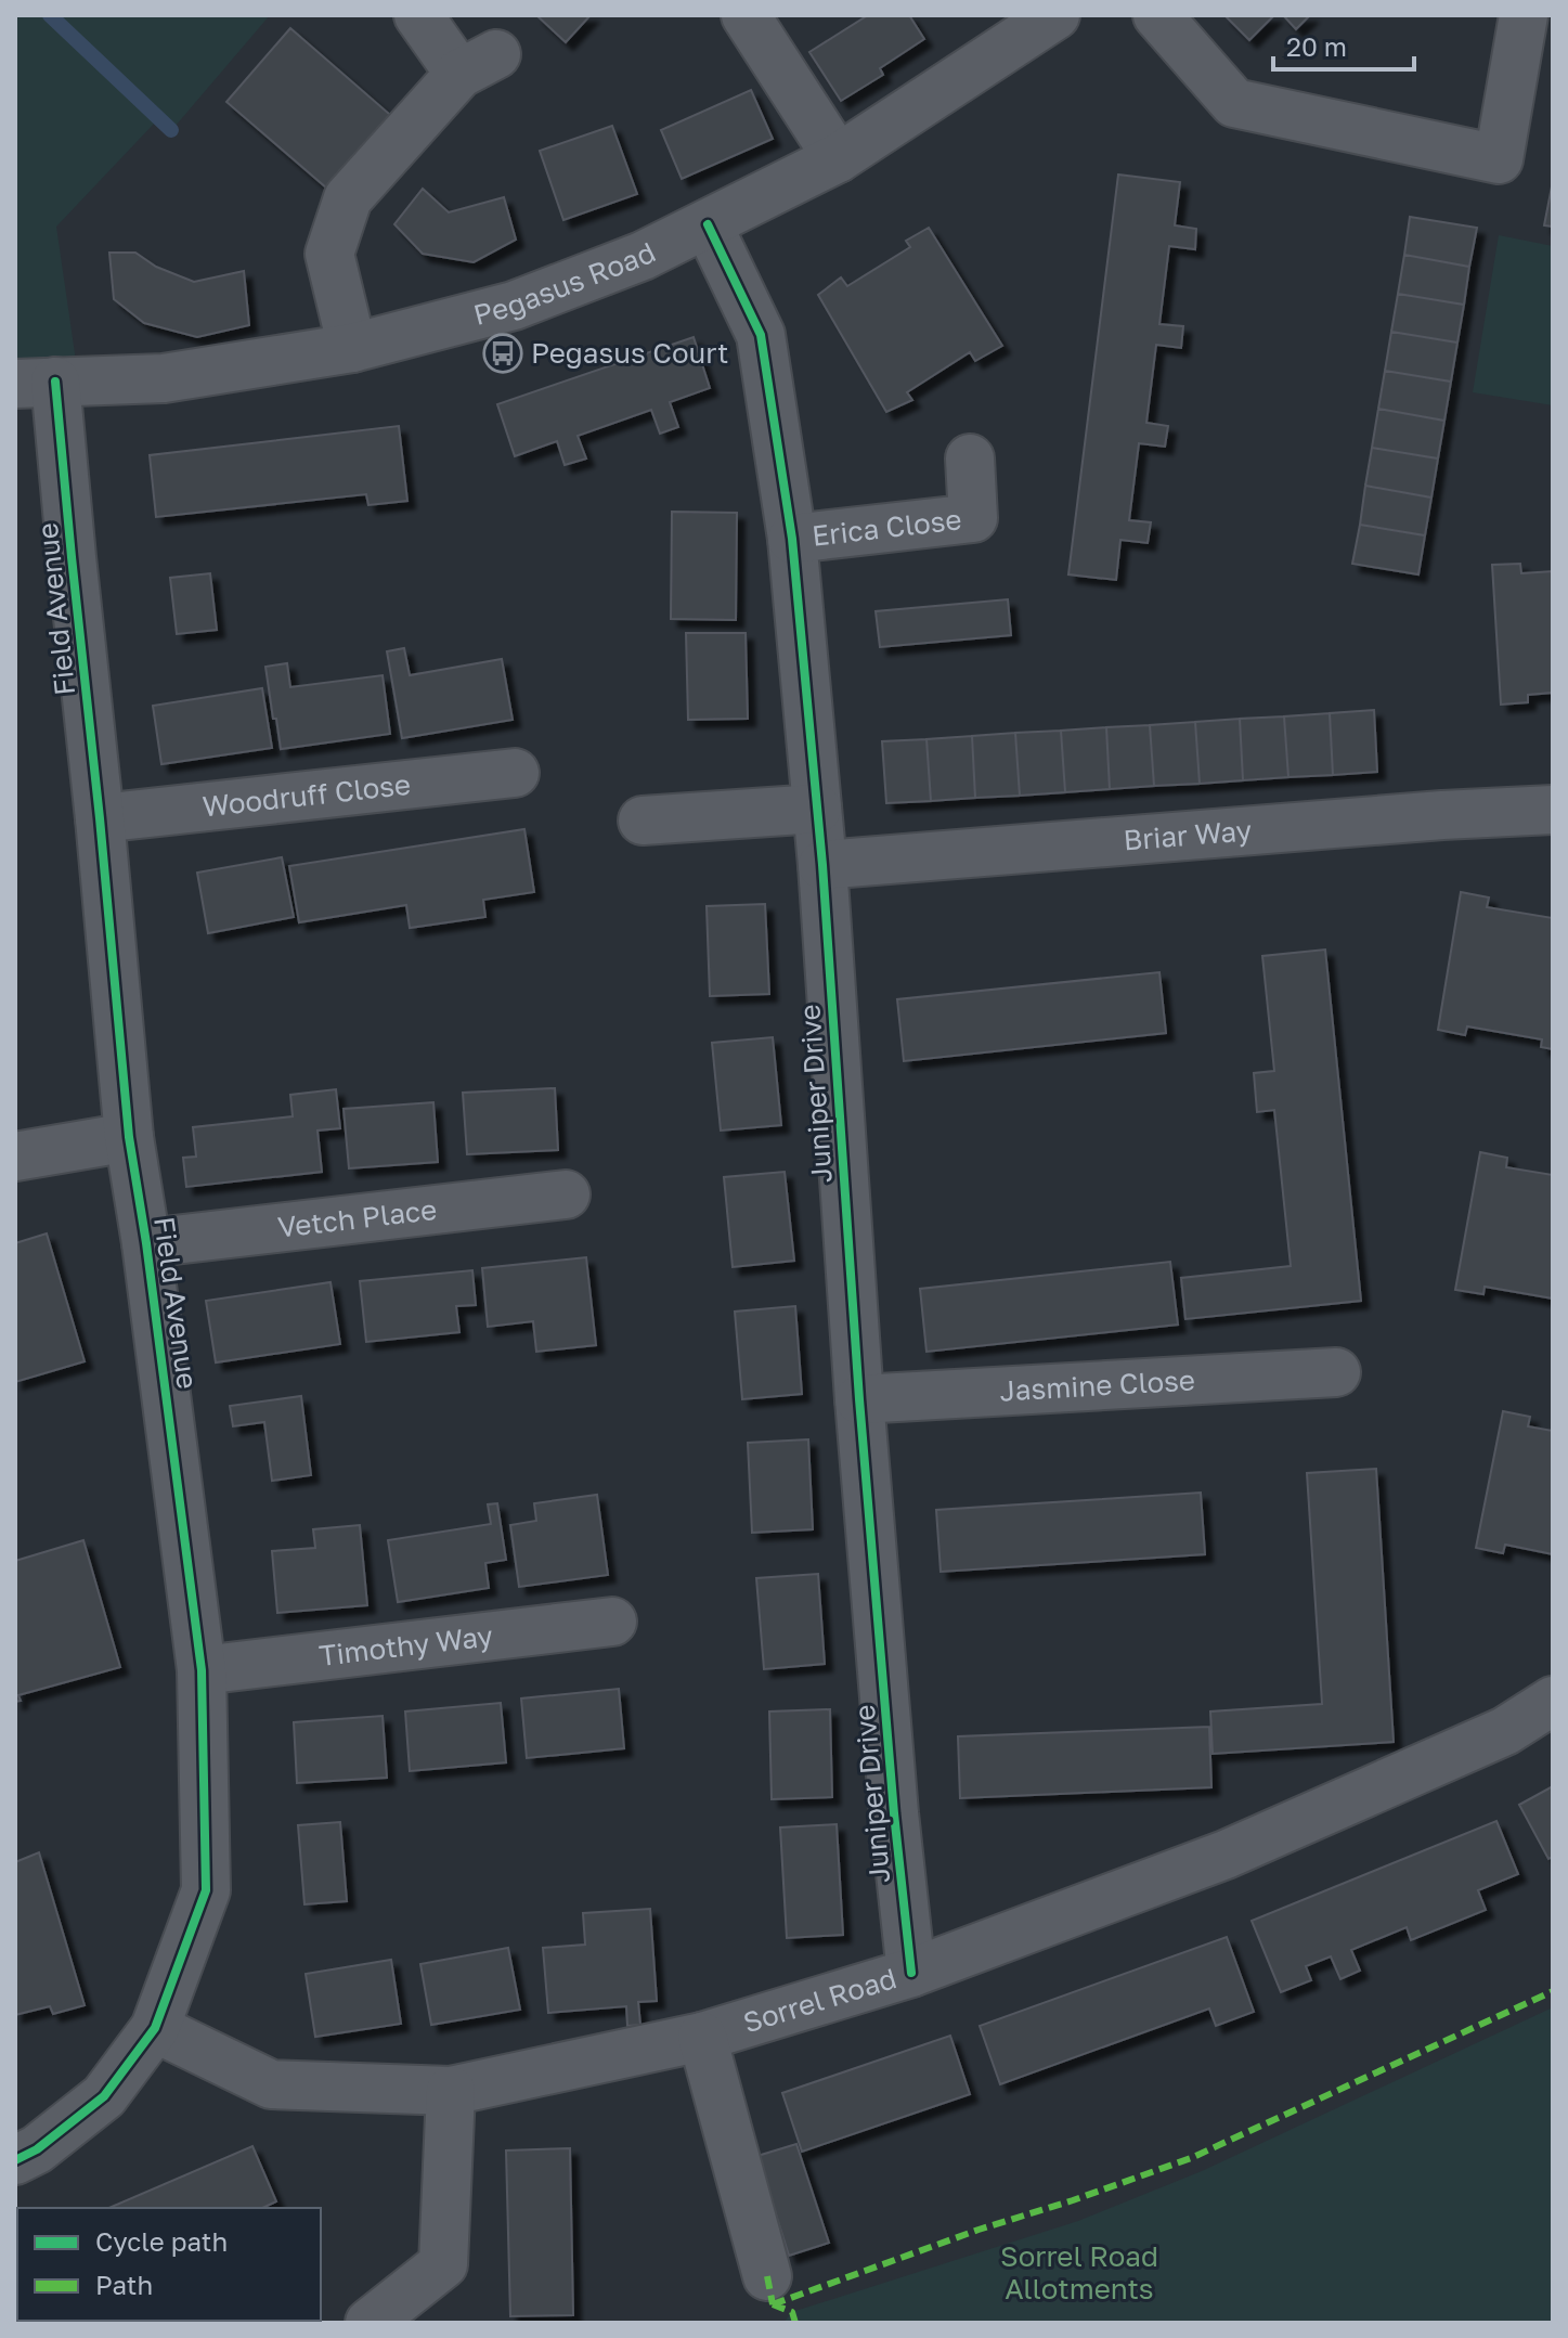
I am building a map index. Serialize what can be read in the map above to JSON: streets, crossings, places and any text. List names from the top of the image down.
{
  "streets": {
    "street": [
      "Pegasus Road",
      "Erica Close",
      "Field Avenue",
      "Woodruff Close",
      "Briar Way",
      "Juniper Drive",
      "Vetch Place",
      "Jasmine Close",
      "Timothy Way",
      "Sorrel Road"
    ]
  },
  "crossings": [
    ["Pegasus Road", "Field Avenue"],
    ["Pegasus Road", "Juniper Drive"],
    ["Erica Close", "Juniper Drive"],
    ["Field Avenue", "Woodruff Close"],
    ["Field Avenue", "Vetch Place"],
    ["Field Avenue", "Timothy Way"],
    ["Field Avenue", "Sorrel Road"],
    ["Briar Way", "Juniper Drive"],
    ["Juniper Drive", "Jasmine Close"],
    ["Juniper Drive", "Sorrel Road"]
  ],
  "parks": ["Sorrel Road Allotments"],
  "places": {
    "bus stop": ["Pegasus Court"]
  },
  "legend": ["Cycle path", "Path"],
  "scale_bar": "20 m"
}
